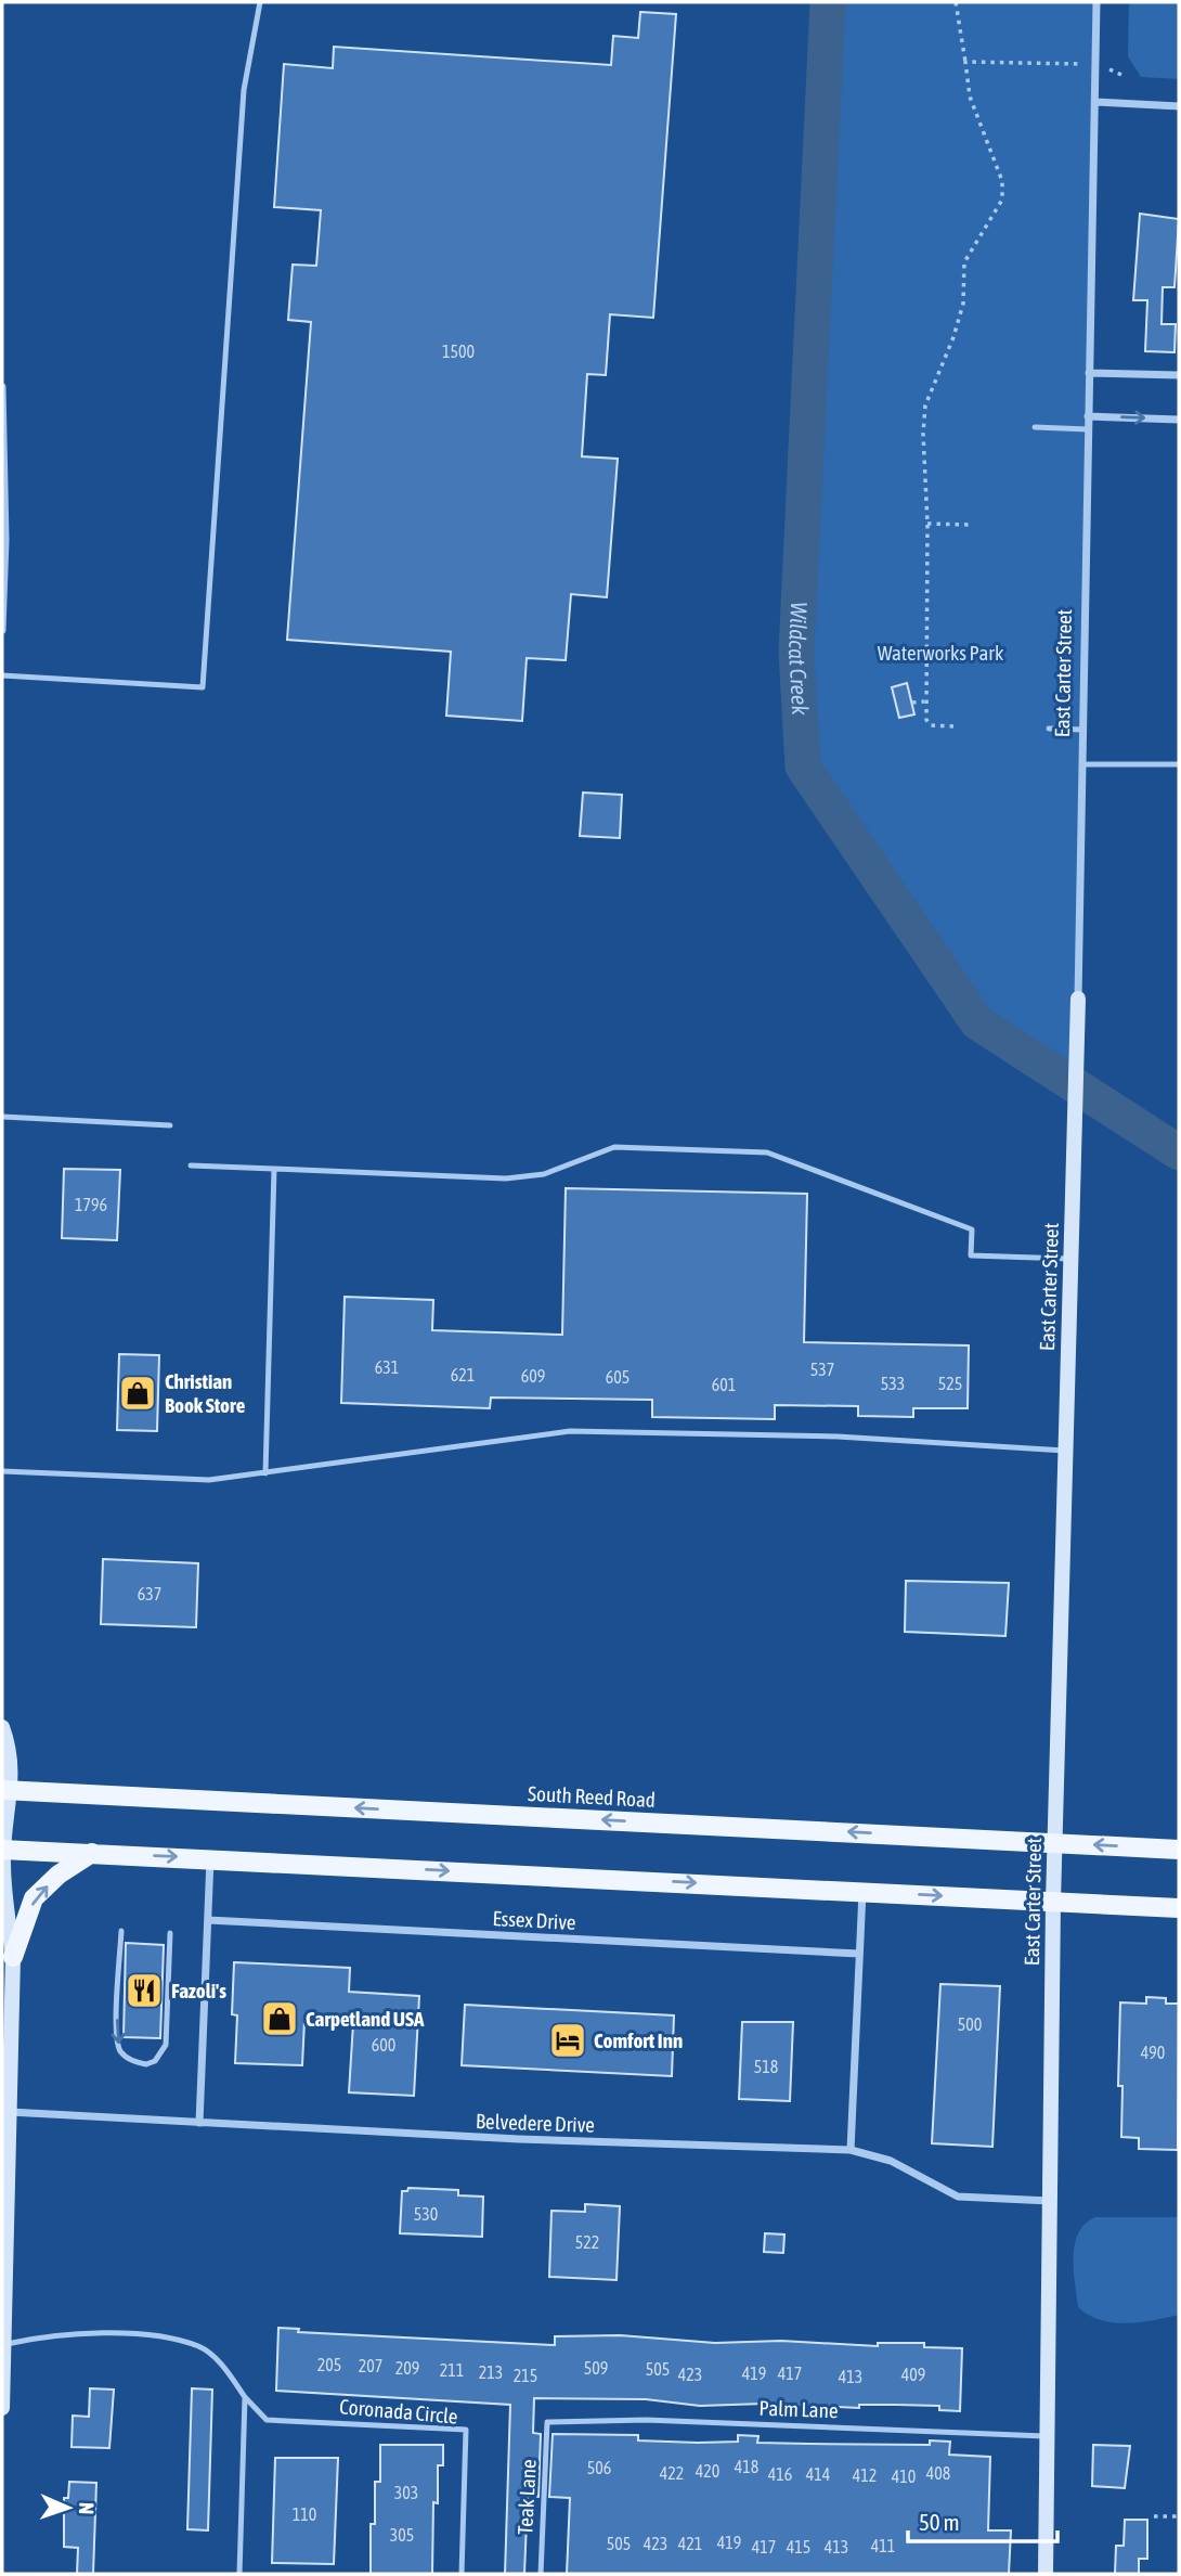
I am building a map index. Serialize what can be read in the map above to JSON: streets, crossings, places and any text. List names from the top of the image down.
{
  "streets": {
    "main road": ["South Reed Road"],
    "street": ["East Carter Street", "Essex Drive", "Belvedere Drive"],
    "lane": ["Palm Lane", "Coronada Circle", "Teak Lane"]
  },
  "crossings": [
    ["East Carter Street", "South Reed Road"],
    ["East Carter Street", "Belvedere Drive"],
    ["East Carter Street", "Palm Lane"],
    ["Palm Lane", "Teak Lane"]
  ],
  "water": ["Wildcat Creek"],
  "parks": ["Waterworks Park"],
  "places": {
    "shop": ["Christian Book Store", "Carpetland USA"],
    "restaurant": ["Fazoli's"],
    "hotel": ["Comfort Inn"]
  },
  "house_numbers": [
    "1500",
    "1796",
    "631",
    "537",
    "621",
    "609",
    "605",
    "533",
    "525",
    "601",
    "637",
    "500",
    "600",
    "490",
    "518",
    "530",
    "522",
    "205",
    "207",
    "209",
    "509",
    "505",
    "211",
    "213",
    "419",
    "417",
    "423",
    "409",
    "215",
    "413",
    "418",
    "506",
    "420",
    "422",
    "408",
    "416",
    "414",
    "412",
    "410",
    "303",
    "110",
    "305",
    "419",
    "505",
    "423",
    "421",
    "411",
    "417",
    "415",
    "413"
  ],
  "scale_bar": "50 m",
  "north": "right"
}
